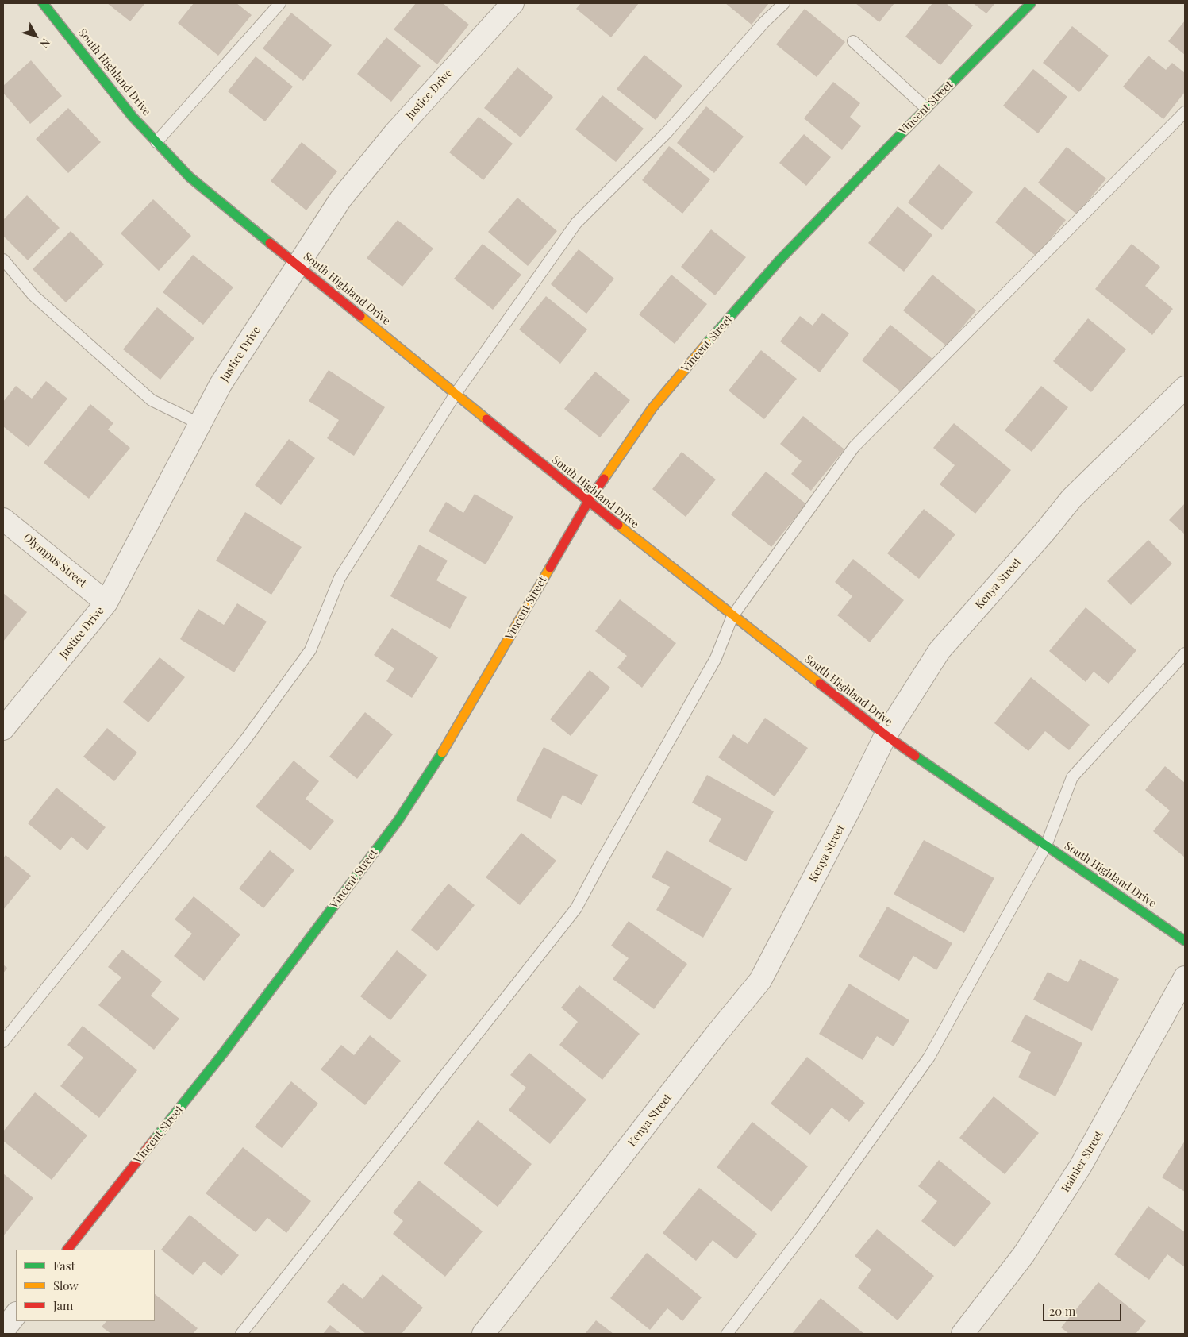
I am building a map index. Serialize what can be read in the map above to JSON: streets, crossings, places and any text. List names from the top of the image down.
{
  "streets": {
    "street": [
      "South Highland Drive",
      "Justice Drive",
      "Vincent Street",
      "Olympus Street",
      "Kenya Street",
      "Rainier Street"
    ]
  },
  "crossings": [
    ["South Highland Drive", "Justice Drive"],
    ["South Highland Drive", "Vincent Street"],
    ["South Highland Drive", "Kenya Street"],
    ["Justice Drive", "Olympus Street"]
  ],
  "legend": ["Fast", "Slow", "Jam"],
  "scale_bar": "20 m",
  "north": "bottom right"
}
